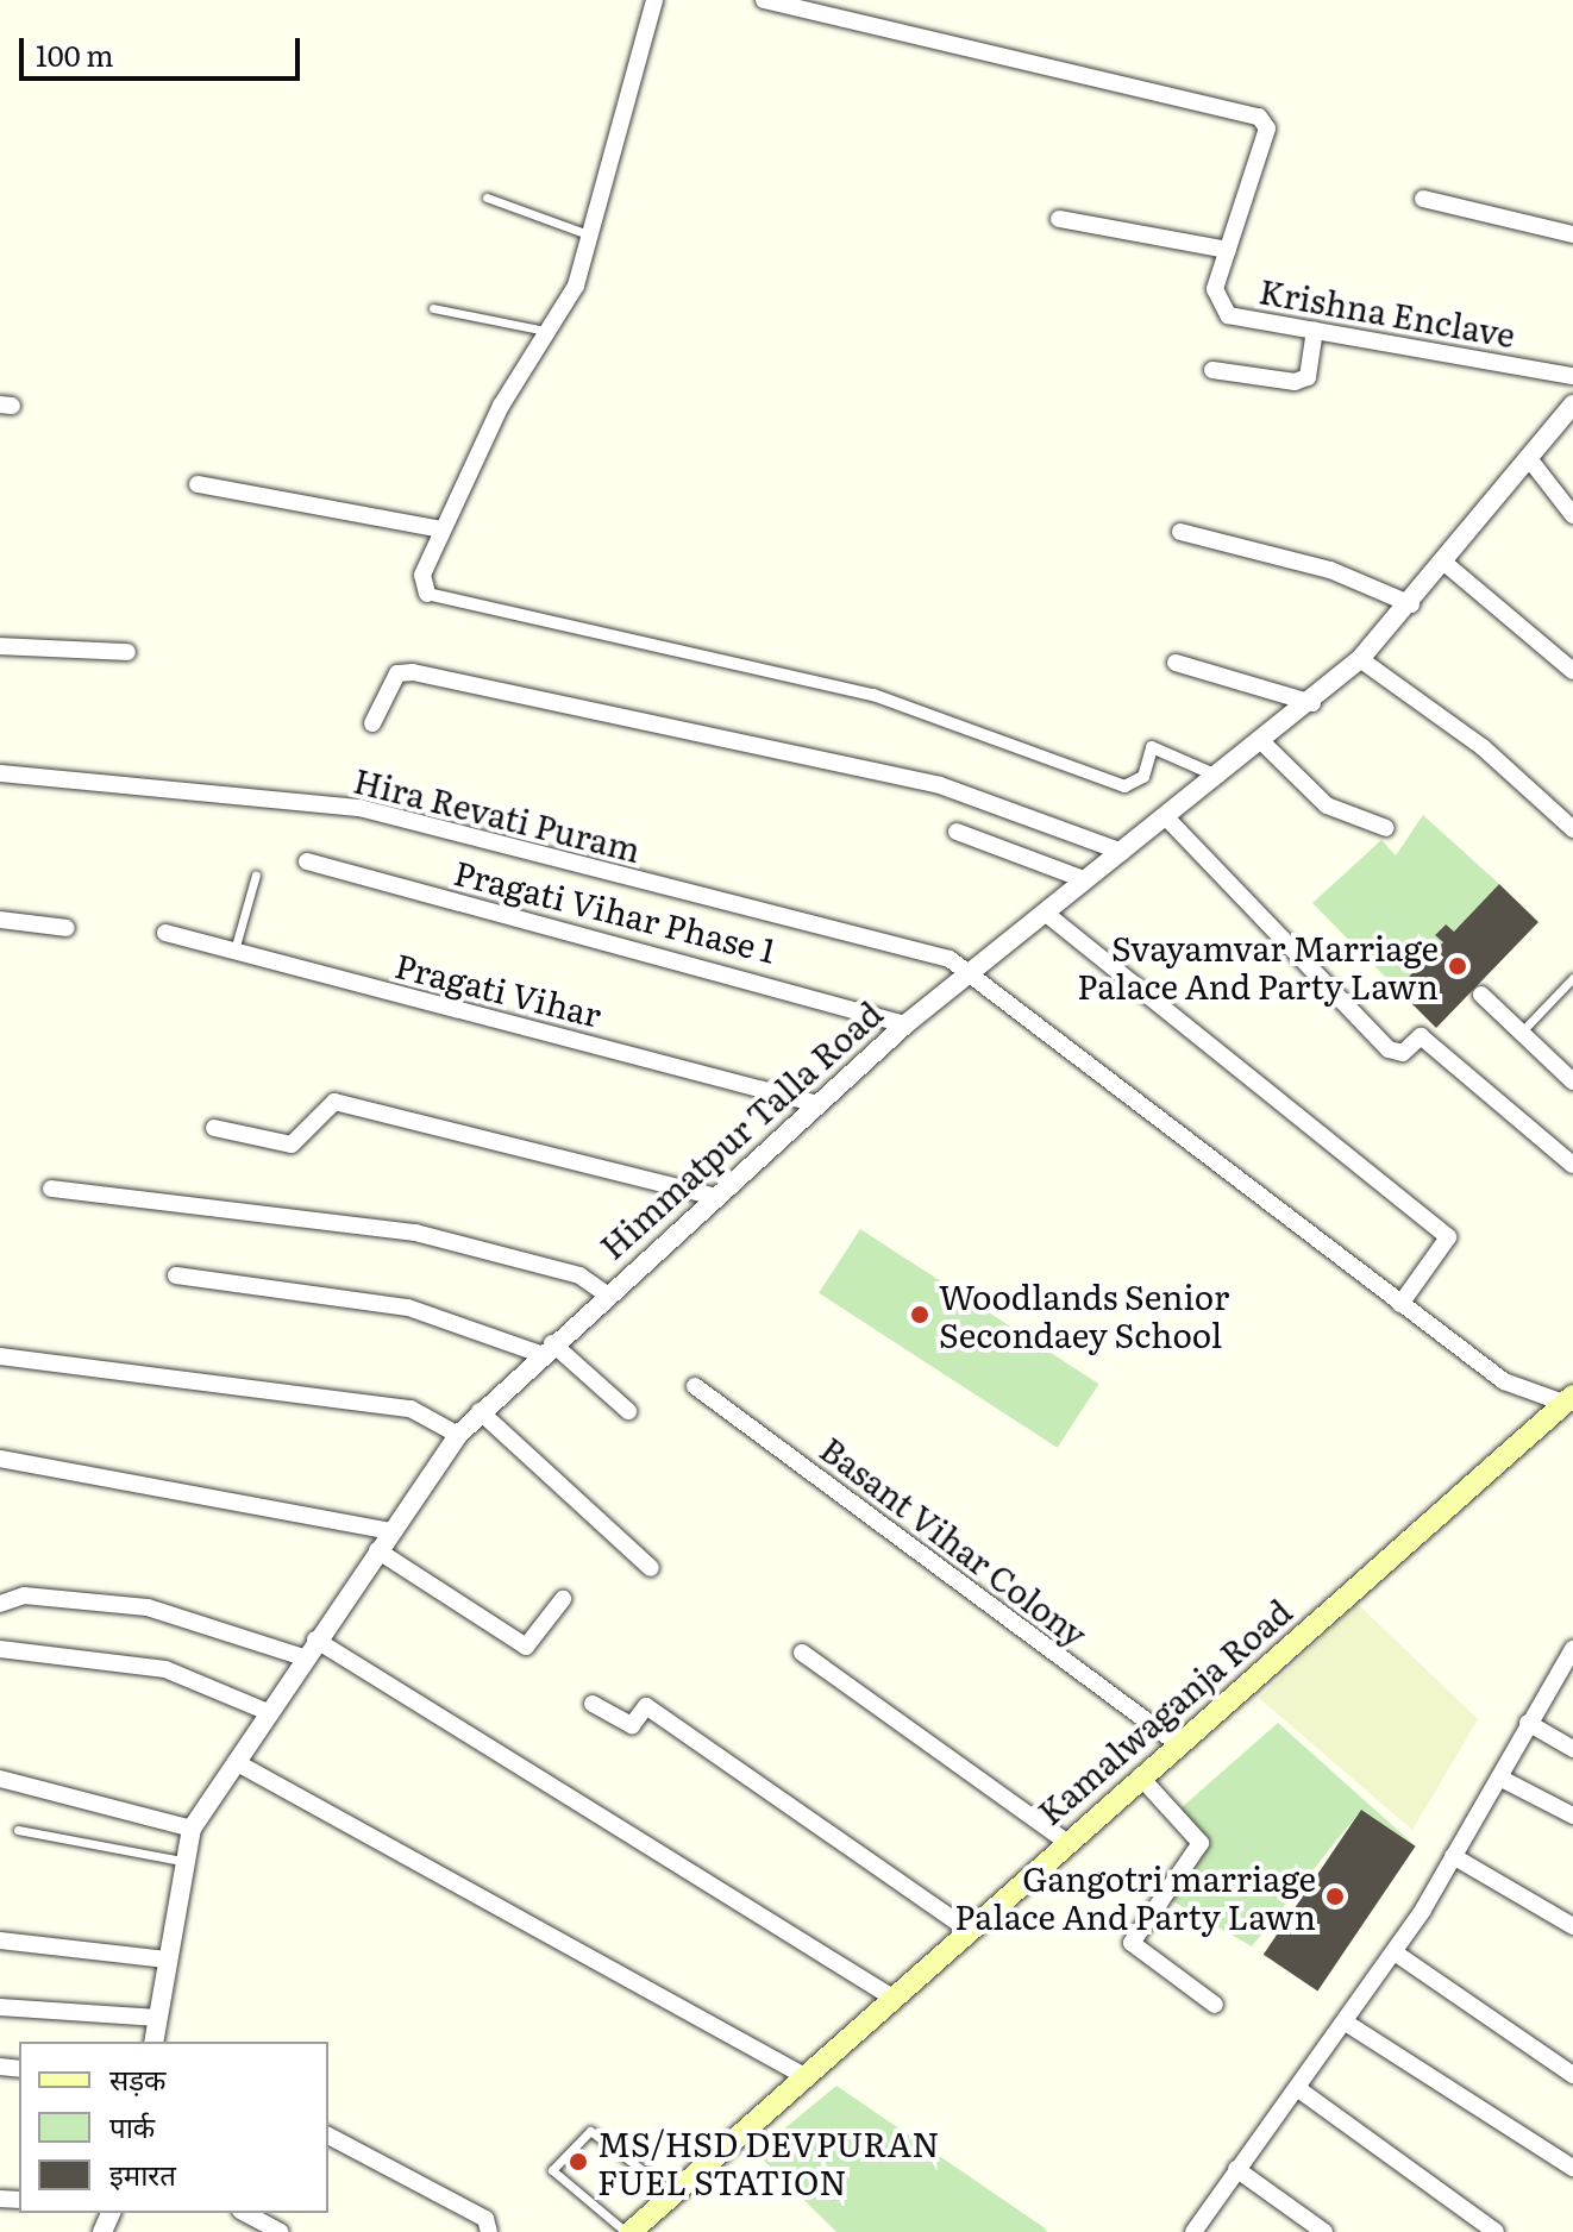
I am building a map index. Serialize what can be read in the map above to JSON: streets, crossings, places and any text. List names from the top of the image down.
{
  "streets": {
    "main road": ["Kamalwaganja Road"],
    "street": [
      "Krishna Enclave",
      "Hira Revati Puram",
      "Pragati Vihar Phase 1",
      "Pragati Vihar",
      "Himmatpur Talla Road",
      "Basant Vihar Colony"
    ]
  },
  "crossings": [
    ["Hira Revati Puram", "Himmatpur Talla Road"],
    ["Hira Revati Puram", "Kamalwaganja Road"],
    ["Pragati Vihar Phase 1", "Himmatpur Talla Road"],
    ["Pragati Vihar", "Himmatpur Talla Road"],
    ["Basant Vihar Colony", "Kamalwaganja Road"]
  ],
  "places": [
    "Svayamvar Marriage Palace And Party Lawn",
    "Woodlands Senior Secondaey School",
    "Gangotri marriage Palace And Party Lawn",
    "MS/HSD DEVPURAN FUEL STATION"
  ],
  "legend": ["सड़क", "पार्क", "इमारत"],
  "scale_bar": "100 m"
}
